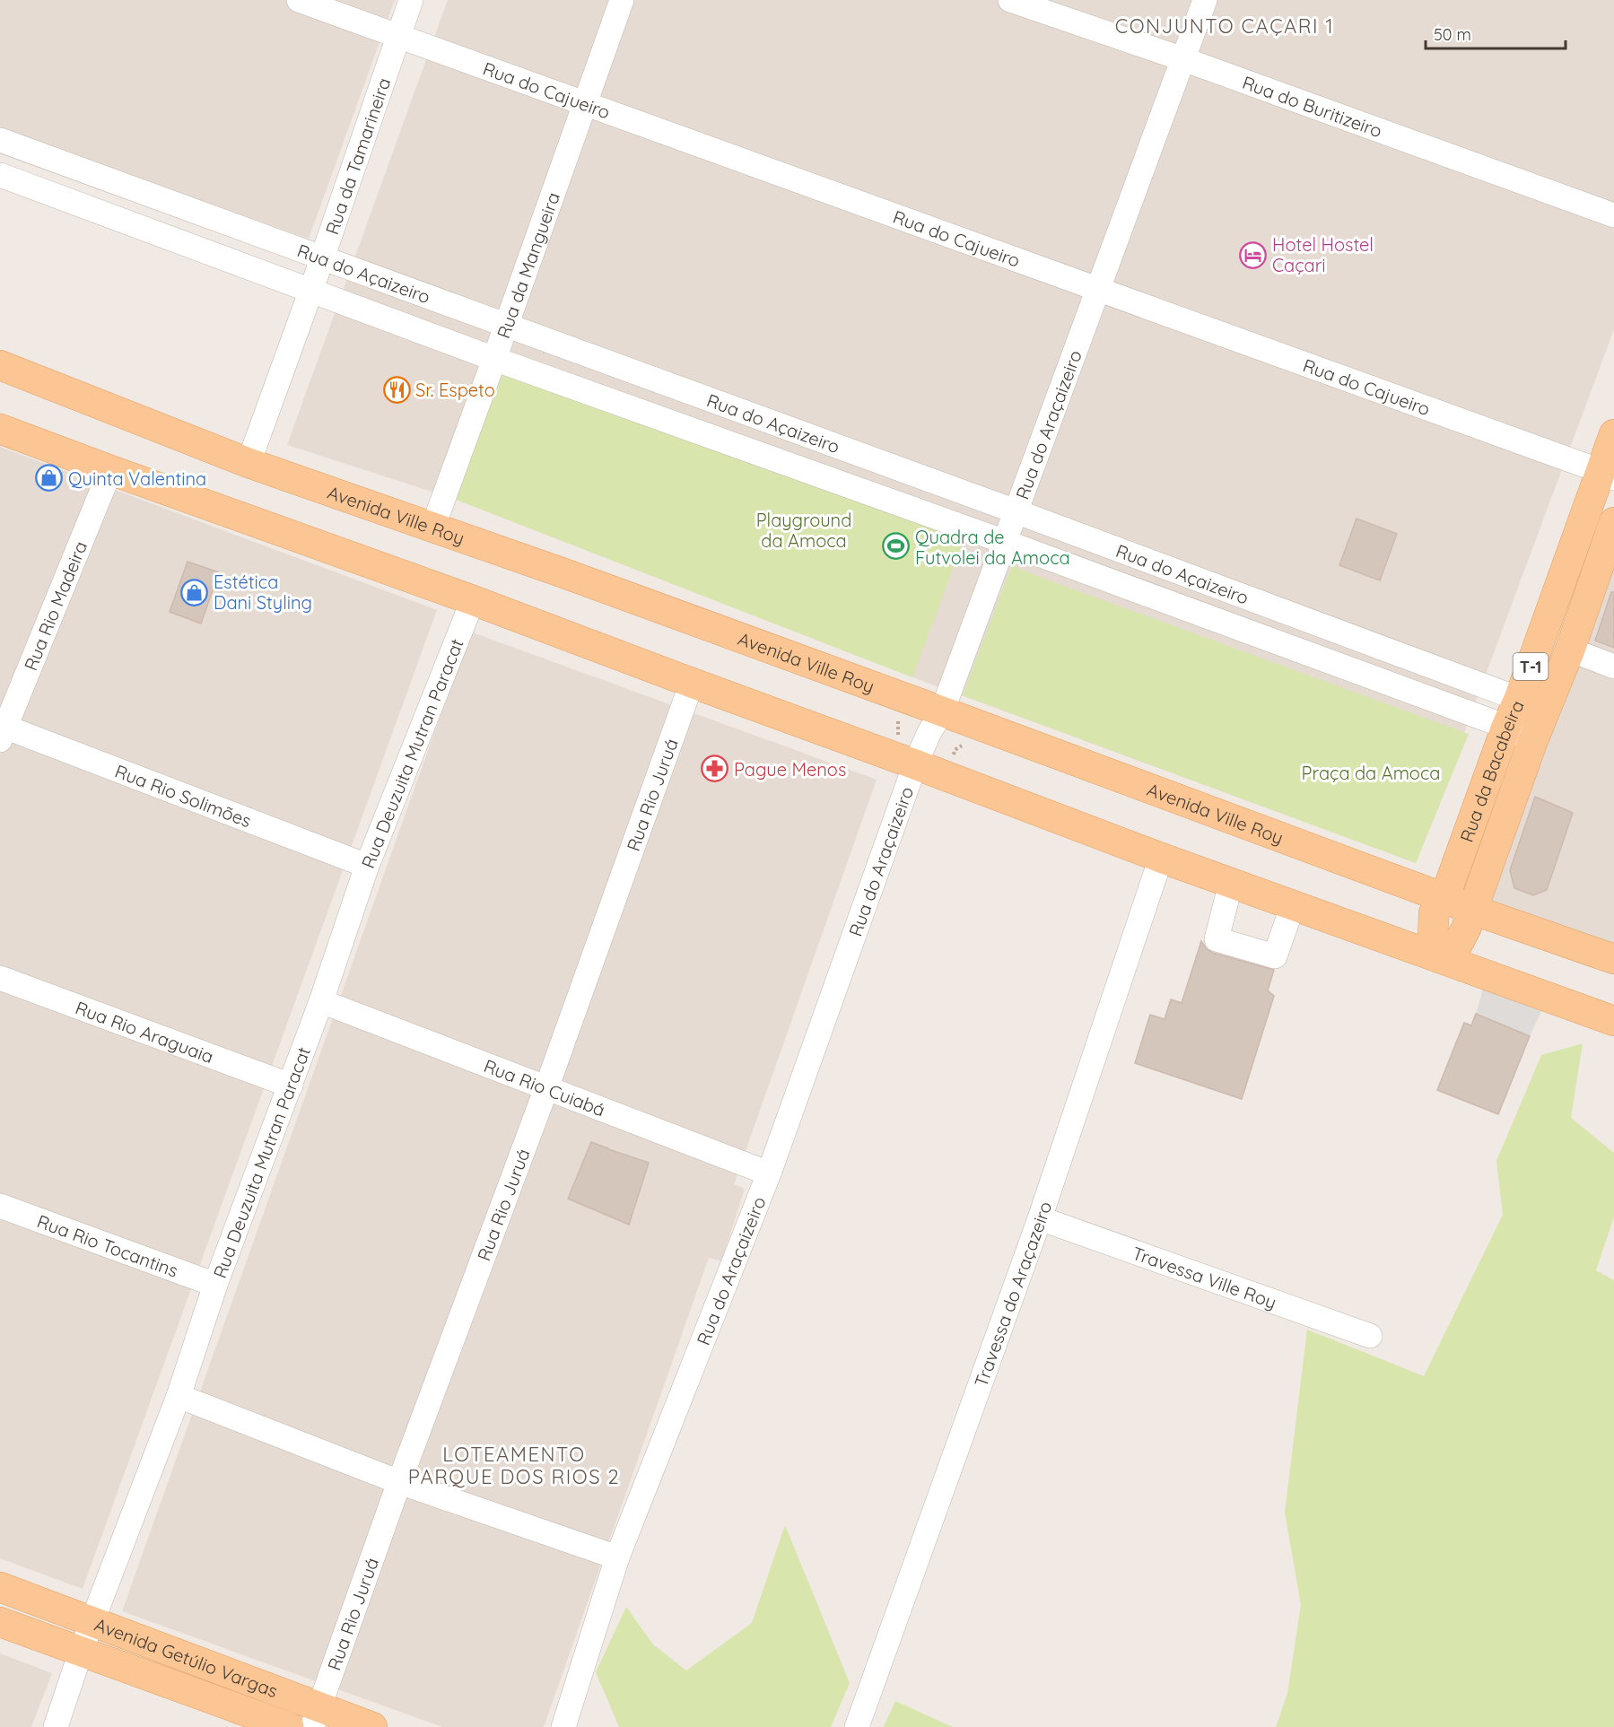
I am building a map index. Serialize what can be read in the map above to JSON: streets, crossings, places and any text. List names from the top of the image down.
{
  "streets": {
    "main road": [
      "Avenida Ville Roy",
      "T-1",
      "Rua da Bacabeira",
      "Avenida Getúlio Vargas"
    ],
    "street": [
      "Rua do Cajueiro",
      "Rua do Buritizeiro",
      "Rua da Tamarineira",
      "Rua da Mangueira",
      "Rua do Açaizeiro",
      "Rua do Araçaizeiro",
      "Rua Rio Madeira",
      "Rua Deuzuita Mutran Paracat",
      "Rua Rio Solimões",
      "Rua Rio Juruá",
      "Rua Rio Araguaia",
      "Rua Rio Cuiabá",
      "Rua Rio Tocantins",
      "Travessa Ville Roy",
      "Travessa do Araçazeiro"
    ]
  },
  "crossings": [
    ["Rua do Cajueiro", "Rua da Tamarineira"],
    ["Rua do Cajueiro", "Rua da Mangueira"],
    ["Rua do Cajueiro", "Rua do Araçaizeiro"],
    ["Rua do Cajueiro", "Rua da Bacabeira"],
    ["Rua do Buritizeiro", "Rua do Araçaizeiro"],
    ["Rua da Tamarineira", "Rua do Açaizeiro"],
    ["Rua da Tamarineira", "Avenida Ville Roy"],
    ["Rua da Mangueira", "Rua do Açaizeiro"],
    ["Rua da Mangueira", "Avenida Ville Roy"],
    ["Rua do Açaizeiro", "Rua do Araçaizeiro"],
    ["Rua do Açaizeiro", "Rua da Bacabeira"],
    ["Rua do Araçaizeiro", "Avenida Ville Roy"],
    ["Rua do Araçaizeiro", "Rua Rio Cuiabá"],
    ["Avenida Ville Roy", "Rua da Bacabeira"],
    ["Rua Rio Madeira", "Rua Rio Solimões"],
    ["Rua Deuzuita Mutran Paracat", "Rua Rio Solimões"],
    ["Rua Deuzuita Mutran Paracat", "Rua Rio Araguaia"],
    ["Rua Deuzuita Mutran Paracat", "Rua Rio Cuiabá"],
    ["Rua Deuzuita Mutran Paracat", "Rua Rio Tocantins"],
    ["Rua Deuzuita Mutran Paracat", "Avenida Getúlio Vargas"],
    ["Rua Rio Juruá", "Rua Rio Cuiabá"],
    ["Rua Rio Juruá", "Avenida Getúlio Vargas"],
    ["Travessa Ville Roy", "Travessa do Araçazeiro"]
  ],
  "districts": ["CONJUNTO CAÇARI 1", "LOTEAMENTO PARQUE DOS RIOS 2"],
  "parks": ["Playground da Amoca", "Praça da Amoca"],
  "places": {
    "hotel": ["Hotel Hostel Caçari"],
    "restaurant": ["Sr. Espeto"],
    "shop": ["Quinta Valentina", "Estética Dani Styling"],
    "sports": ["Quadra de Futvolei da Amoca"],
    "pharmacy": ["Pague Menos"]
  },
  "scale_bar": "50 m"
}
